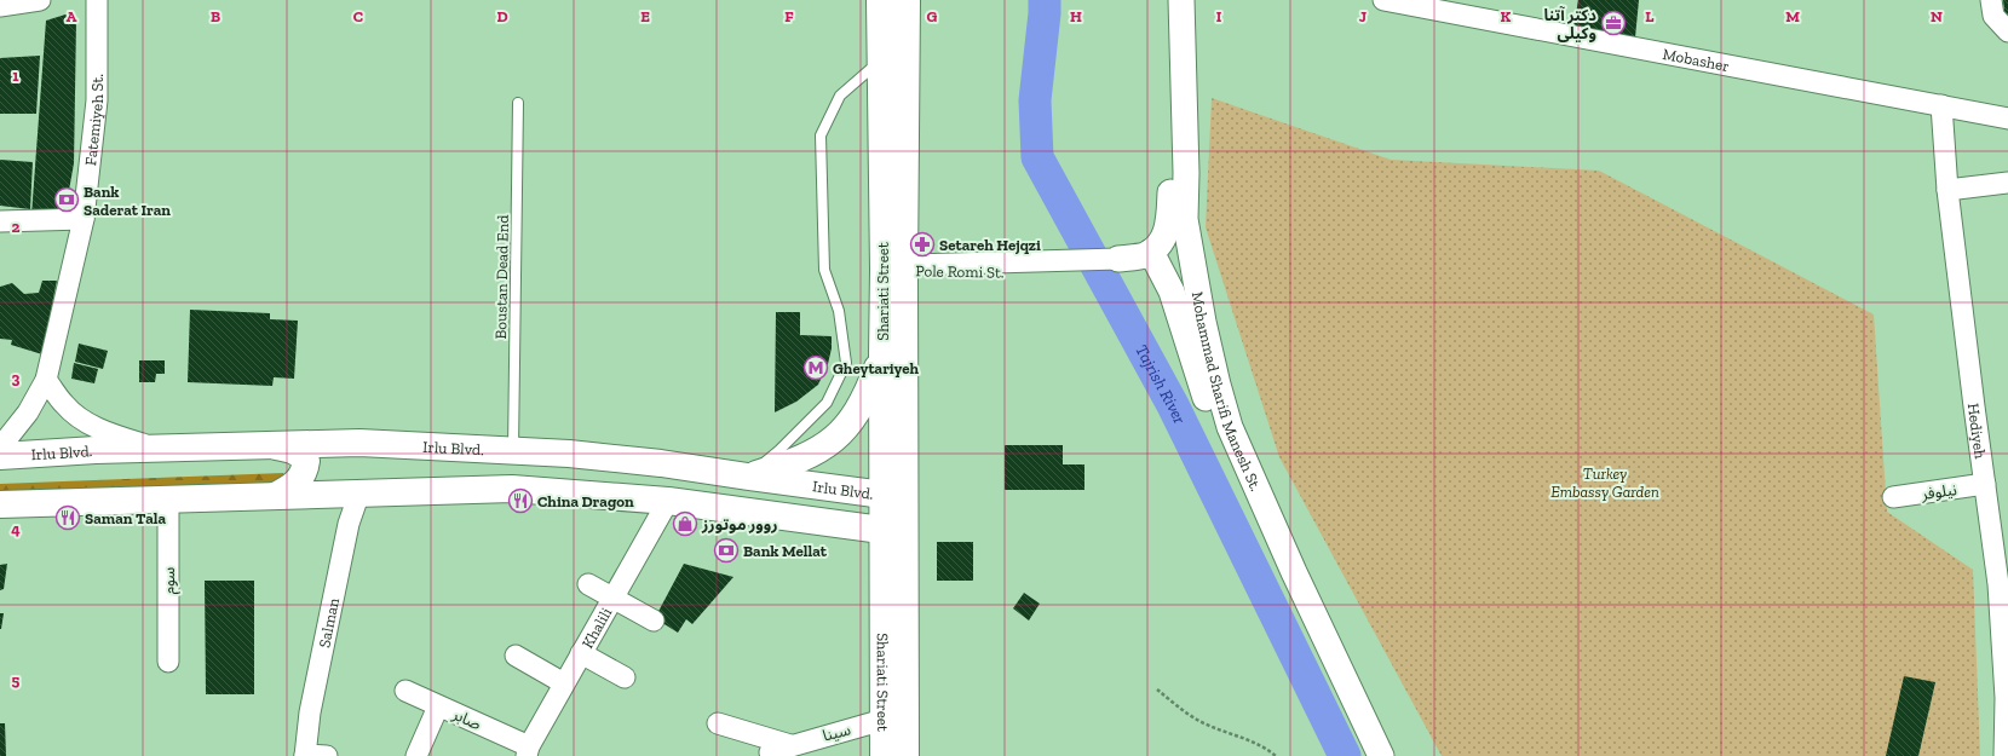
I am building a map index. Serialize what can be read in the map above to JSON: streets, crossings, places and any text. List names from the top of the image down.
{
  "streets": {
    "main road": ["Shariati Street", "Irlu Blvd."],
    "street": [
      "Mobasher",
      "Fatemiyeh St.",
      "Pole Romi St.",
      "Mohammad Sharifi Manesh St.",
      "Hediyeh",
      "نیلوفر",
      "سوم",
      "Salman",
      "Khalili",
      "صابر",
      "سینا"
    ],
    "lane": ["Boustan Dead End"]
  },
  "crossings": [
    ["Mobasher", "Hediyeh"],
    ["Pole Romi St.", "Shariati Street"],
    ["Pole Romi St.", "Mohammad Sharifi Manesh St."],
    ["Boustan Dead End", "Irlu Blvd."],
    ["Shariati Street", "Irlu Blvd."],
    ["Shariati Street", "سینا"],
    ["Hediyeh", "نیلوفر"],
    ["Khalili", "صابر"]
  ],
  "water": ["Tajrish River"],
  "parks": ["Turkey Embassy Garden"],
  "places": {
    "office": ["دکتر آتنا وکیلی"],
    "bank": ["Bank Saderat Iran", "Bank Mellat"],
    "pharmacy": ["Setareh Hejqzi"],
    "metro station": ["Gheytariyeh"],
    "restaurant": ["China Dragon", "Saman Tala"],
    "shop": ["روور موتورز"]
  },
  "grid": {
    "columns": [
      "A",
      "B",
      "C",
      "D",
      "E",
      "F",
      "G",
      "H",
      "I",
      "J",
      "K",
      "L",
      "M",
      "N"
    ],
    "rows": [
      "1",
      "2",
      "3",
      "4",
      "5"
    ]
  }
}
